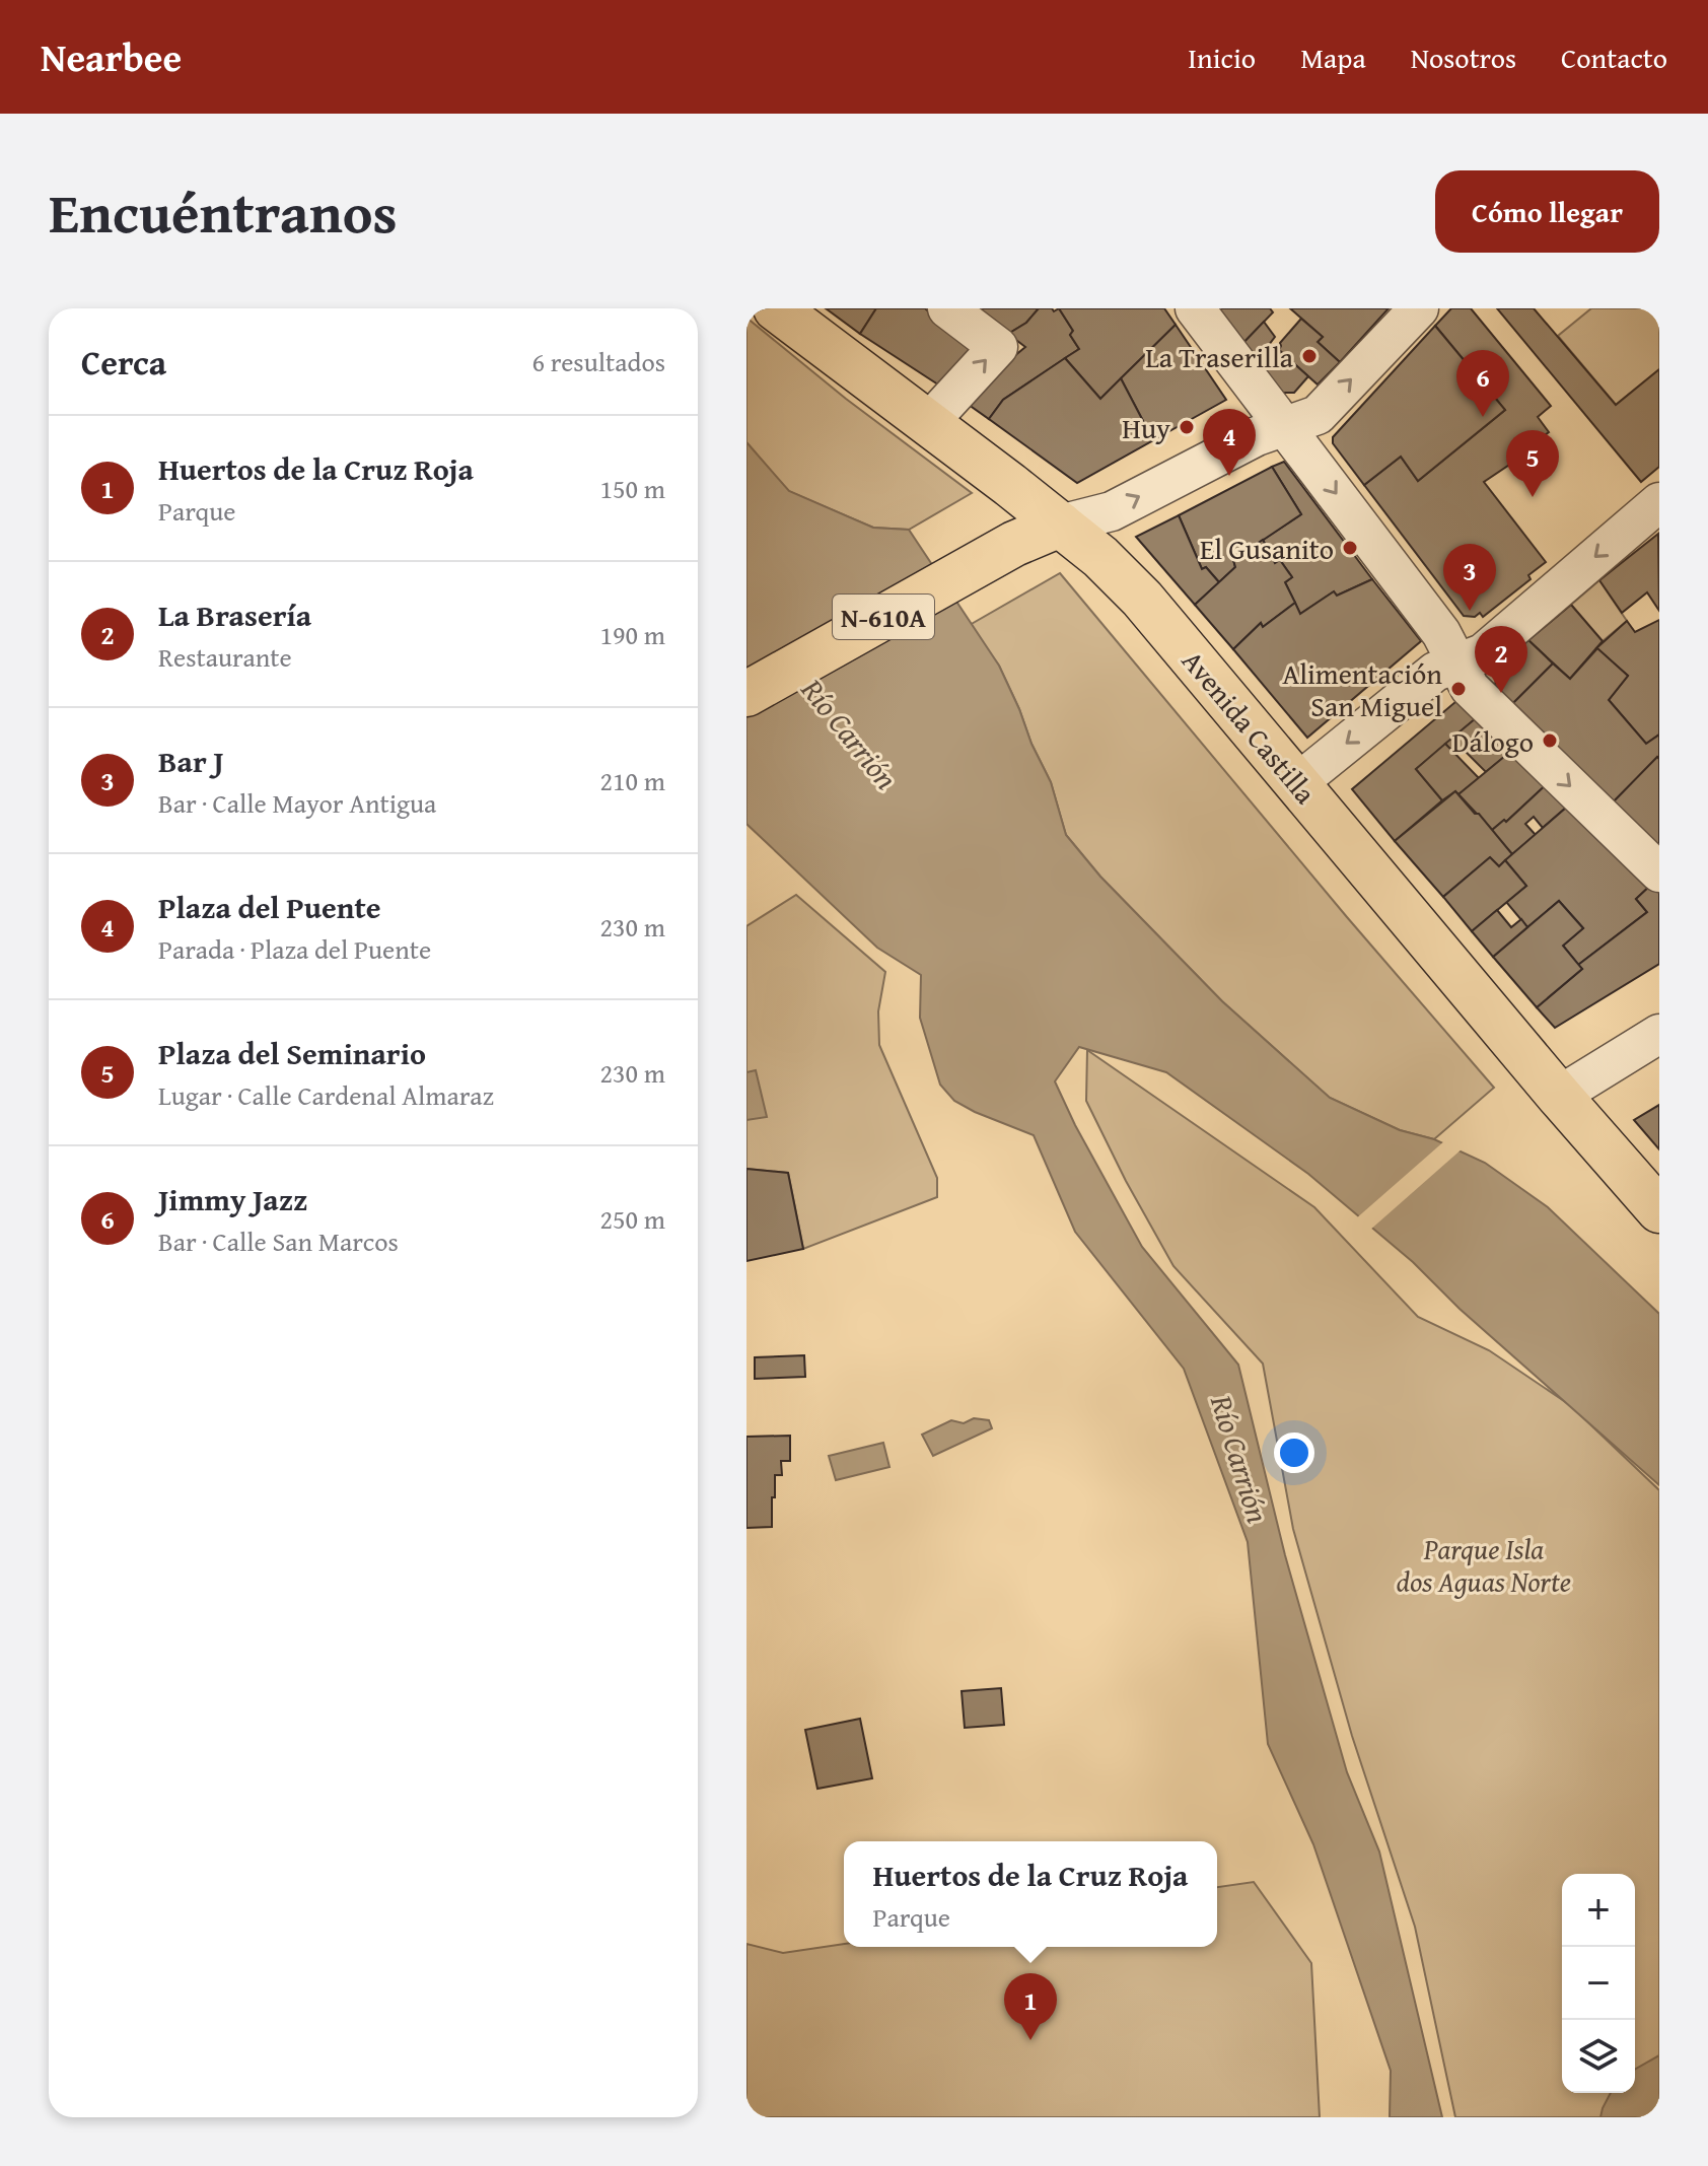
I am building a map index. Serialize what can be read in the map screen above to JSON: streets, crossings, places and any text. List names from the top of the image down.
{
  "streets": {
    "main road": ["N-610A", "Avenida Castilla"]
  },
  "crossings": [
    ["N-610A", "Avenida Castilla"]
  ],
  "water": ["Río Carrión"],
  "parks": ["Parque Isla dos Aguas Norte"],
  "places": [
    "La Traserilla",
    "Huy",
    "El Gusanito",
    "Alimentación San Miguel",
    "Dálogo"
  ],
  "page": {
    "header": "Nearbee",
    "nav": [
      "Inicio",
      "Mapa",
      "Nosotros",
      "Contacto"
    ],
    "title": "Encuéntranos",
    "buttons": "Cómo llegar",
    "heading": ["Cerca", "6 resultados"],
    "pins": [
      "6",
      "4",
      "5",
      "3",
      "2",
      "1"
    ],
    "list": [
      {
        "mark": "1",
        "name": "Huertos de la Cruz Roja",
        "note": "Parque",
        "value": "150 m"
      },
      {
        "mark": "2",
        "name": "La Brasería",
        "note": "Restaurante",
        "value": "190 m"
      },
      {
        "mark": "3",
        "name": "Bar J",
        "note": "Bar · Calle Mayor Antigua",
        "value": "210 m"
      },
      {
        "mark": "4",
        "name": "Plaza del Puente",
        "note": "Parada · Plaza del Puente",
        "value": "230 m"
      },
      {
        "mark": "5",
        "name": "Plaza del Seminario",
        "note": "Lugar · Calle Cardenal Almaraz",
        "value": "230 m"
      },
      {
        "mark": "6",
        "name": "Jimmy Jazz",
        "note": "Bar · Calle San Marcos",
        "value": "250 m"
      }
    ],
    "popup": ["Huertos de la Cruz Roja", "Parque"],
    "map_buttons": ["+", "−"]
  }
}
